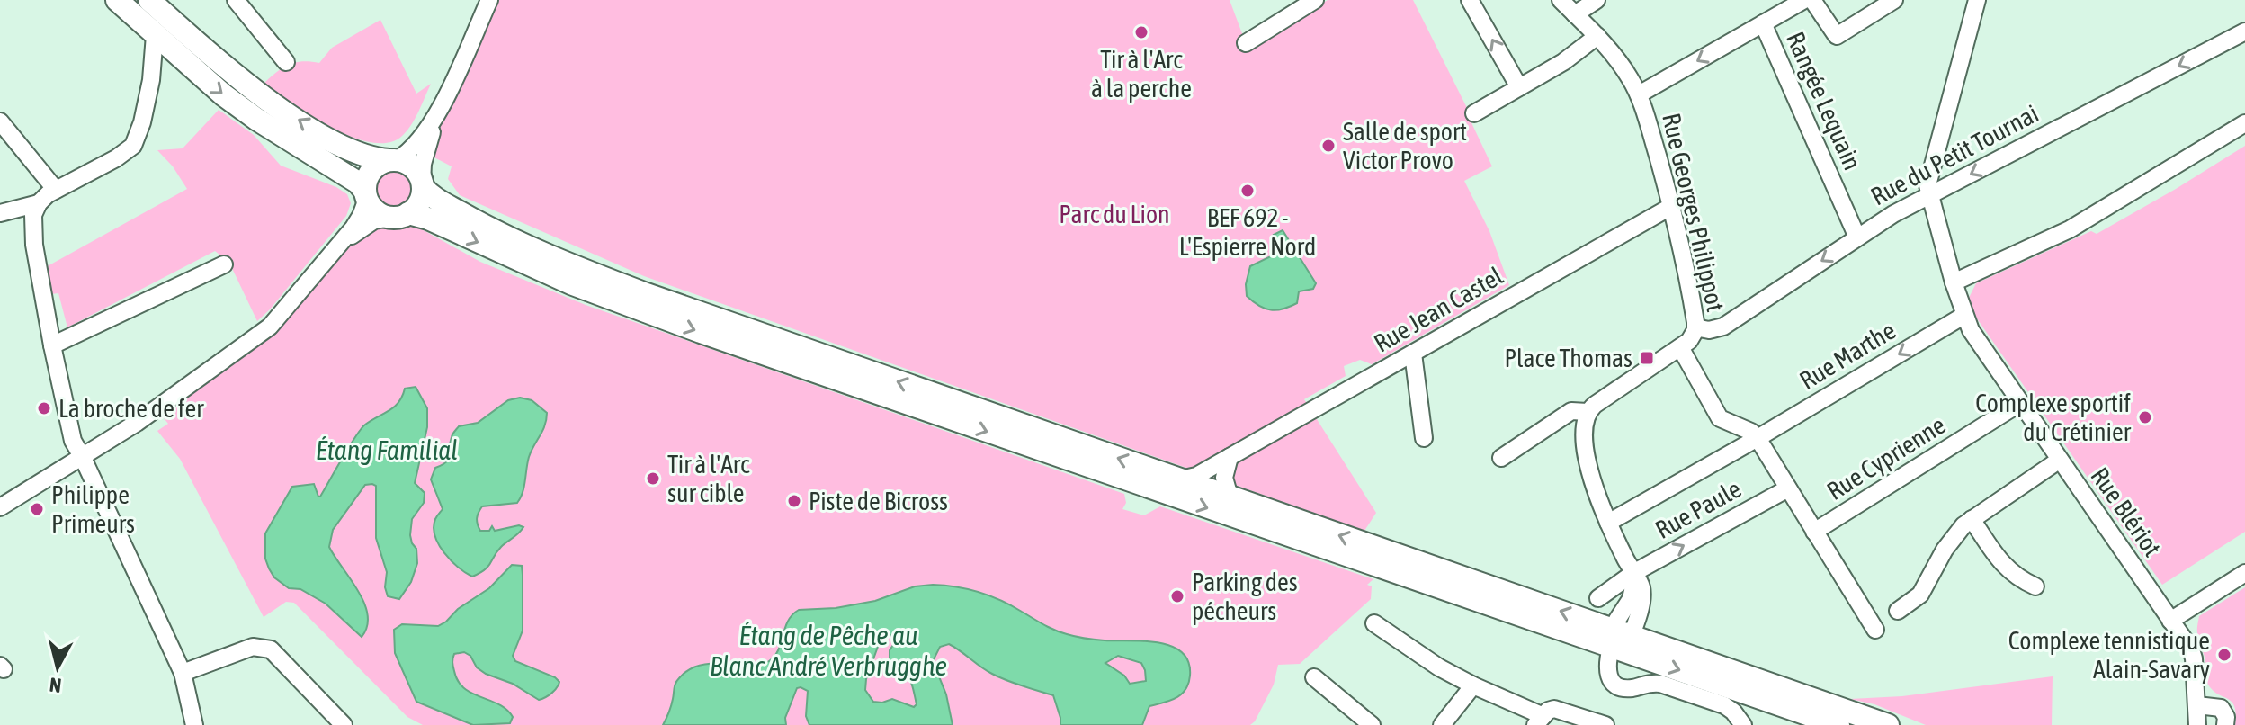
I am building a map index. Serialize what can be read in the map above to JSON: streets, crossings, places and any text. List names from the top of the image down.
{
  "streets": {
    "street": [
      "Rangée Lequain",
      "Rue du Petit Tournai",
      "Rue Georges Philippot",
      "Rue Jean Castel",
      "Rue Marthe",
      "Rue Cyprienne",
      "Rue Paule",
      "Rue Blériot"
    ]
  },
  "crossings": [
    ["Rangée Lequain", "Rue du Petit Tournai"],
    ["Rue du Petit Tournai", "Rue Georges Philippot"],
    ["Rue du Petit Tournai", "Rue Blériot"],
    ["Rue Georges Philippot", "Rue Jean Castel"],
    ["Rue Marthe", "Rue Blériot"],
    ["Rue Cyprienne", "Rue Blériot"]
  ],
  "one_way": ["Rue Marthe", "Rue Paule"],
  "water": ["Étang Familial", "Étang de Pêche au Blanc André Verbrugghe"],
  "parks": ["Parc du Lion"],
  "places": {
    "other": [
      "Tir à l'Arc à la perche",
      "Salle de sport Victor Provo",
      "BEF 692 - L'Espierre Nord",
      "La broche de fer",
      "Complexe sportif du Crétinier",
      "Tir à l'Arc sur cible",
      "Piste de Bicross",
      "Philippe Primeurs",
      "Parking des pécheurs",
      "Complexe tennistique Alain-Savary"
    ],
    "transit": ["Place Thomas"]
  },
  "north": "bottom"
}
